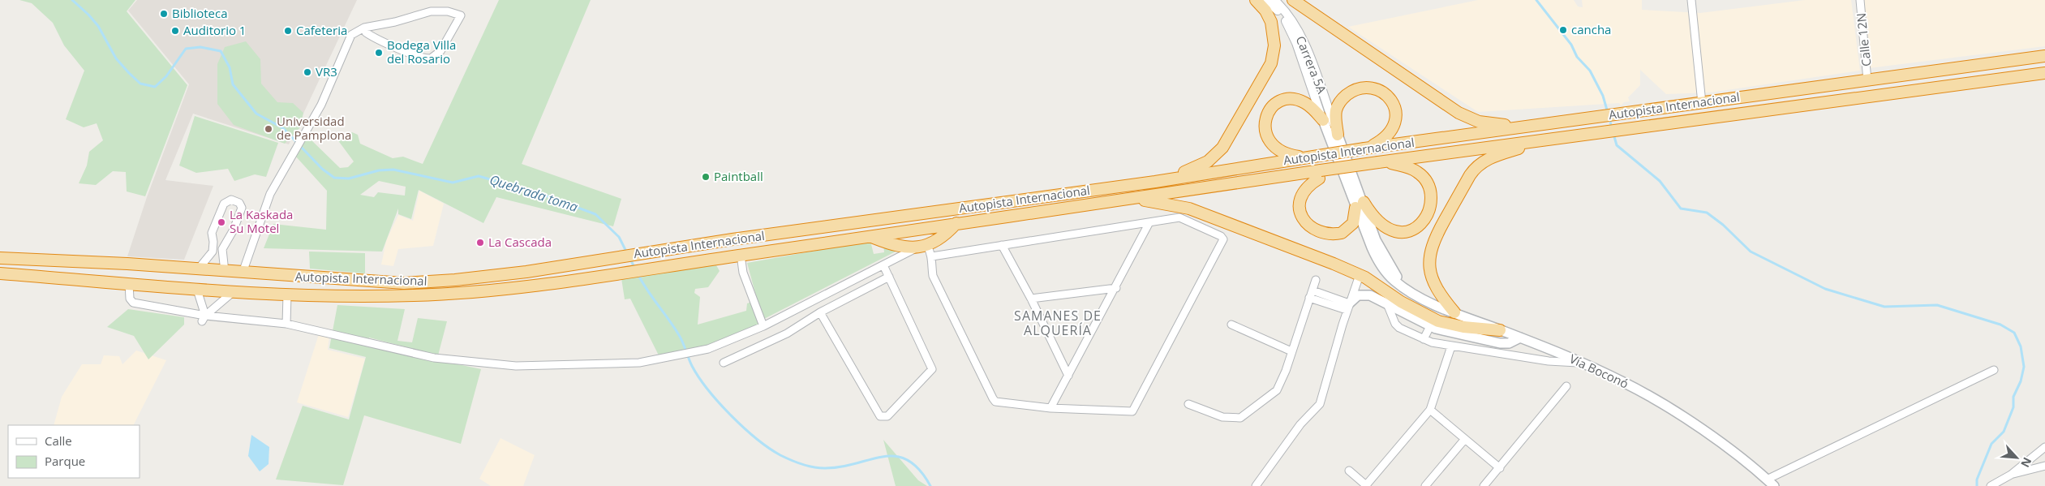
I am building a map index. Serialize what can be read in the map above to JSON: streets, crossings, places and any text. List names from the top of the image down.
{
  "streets": {
    "highway": ["Autopista Internacional"],
    "main road": ["Vía Boconó"],
    "street": ["Calle 12N", "Carrera 5A"]
  },
  "crossings": [
    ["Calle 12N", "Autopista Internacional"],
    ["Carrera 5A", "Vía Boconó"]
  ],
  "districts": ["SAMANES DE ALQUERÍA"],
  "water": ["Quebrada toma"],
  "places": [
    "Biblioteca",
    "cancha",
    "Auditorio 1",
    "Cafeteria",
    "Bodega Villa del Rosario",
    "VR3",
    "Universidad de Pamplona",
    "Paintball",
    "La Kaskada Su Motel",
    "La Cascada"
  ],
  "legend": ["Calle", "Parque"],
  "north": "bottom right"
}
